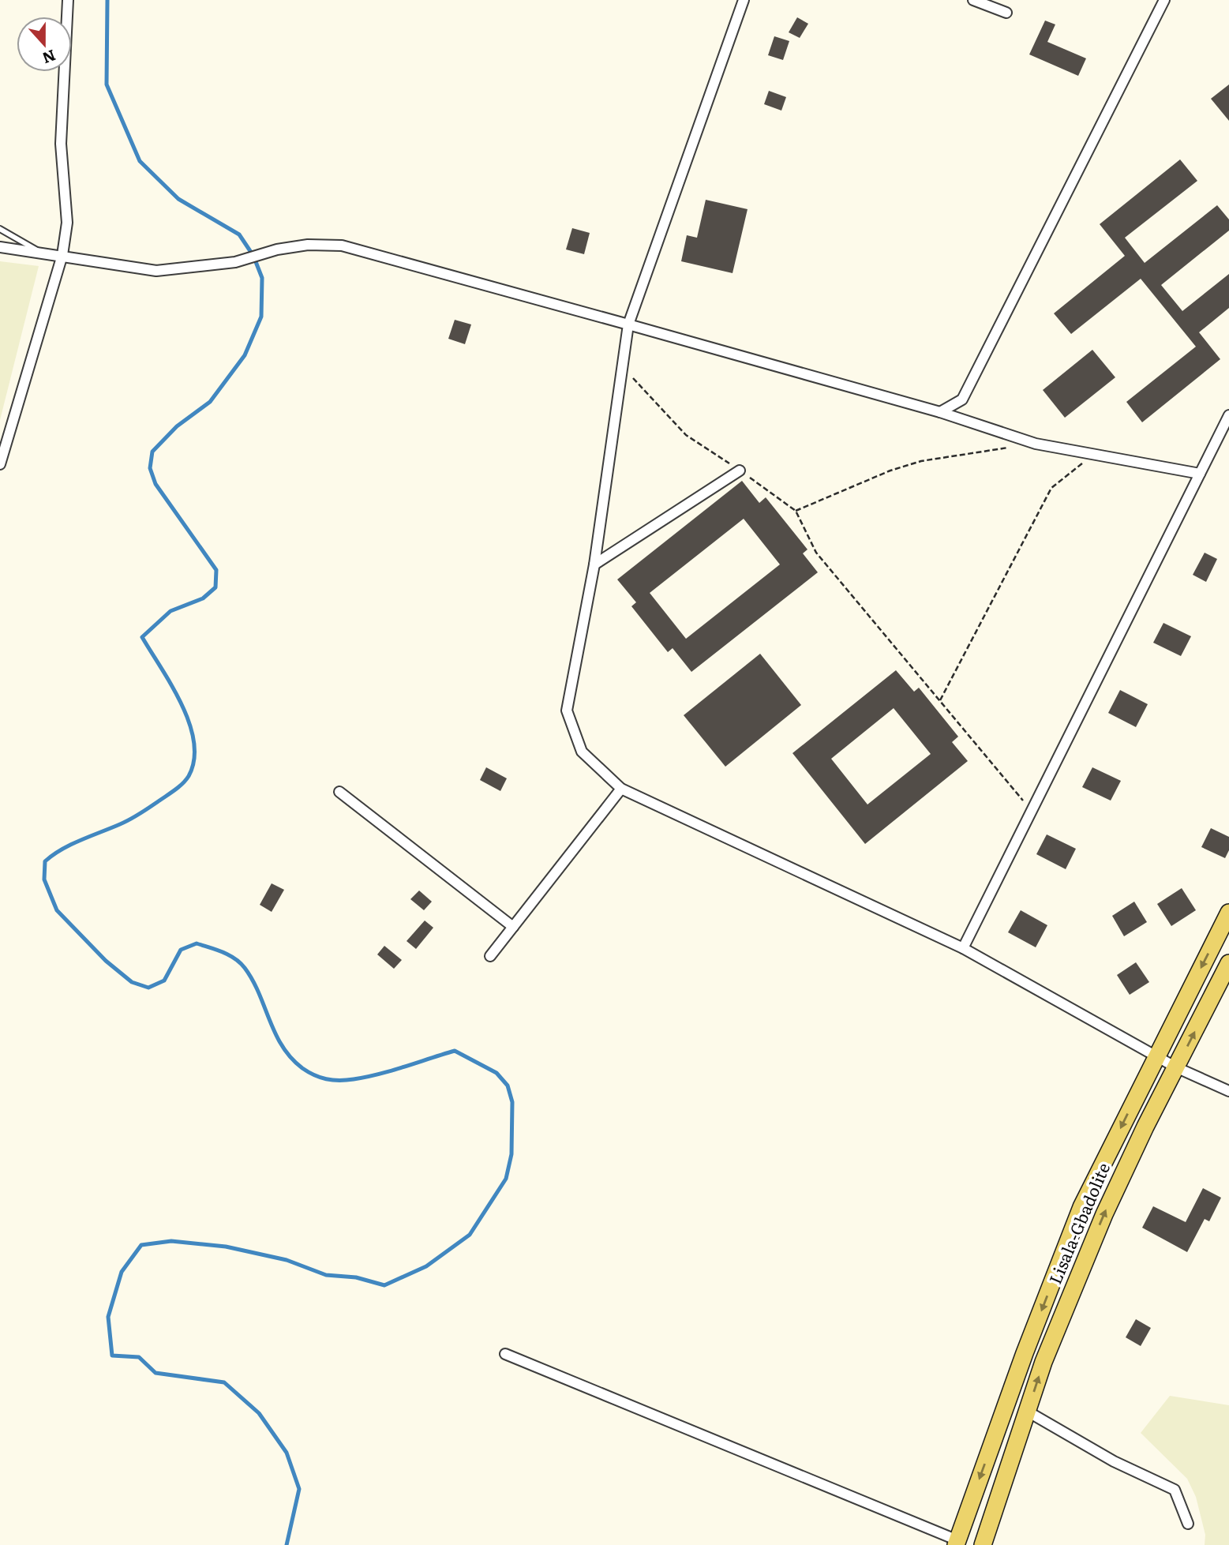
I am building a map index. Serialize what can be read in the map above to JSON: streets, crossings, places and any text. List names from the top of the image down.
{
  "streets": {
    "main road": ["Lisala-Gbadolite"]
  },
  "north": "bottom"
}
